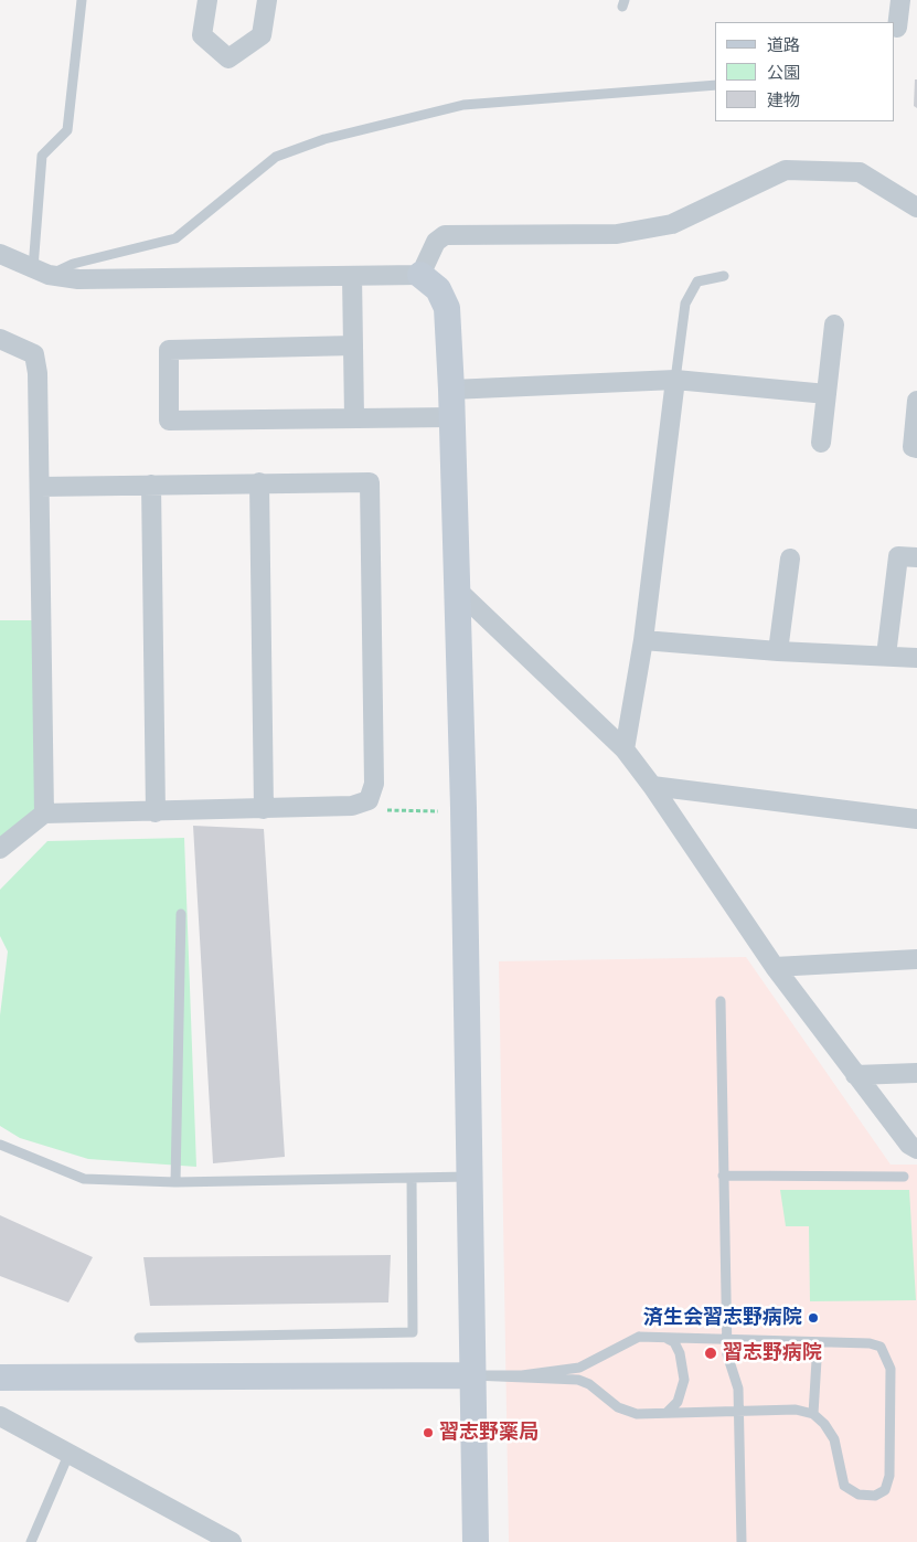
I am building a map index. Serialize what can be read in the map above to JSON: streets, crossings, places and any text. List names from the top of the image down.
{
  "places": ["済生会習志野病院", "習志野病院", "習志野薬局"],
  "legend": ["道路", "公園", "建物"]
}
